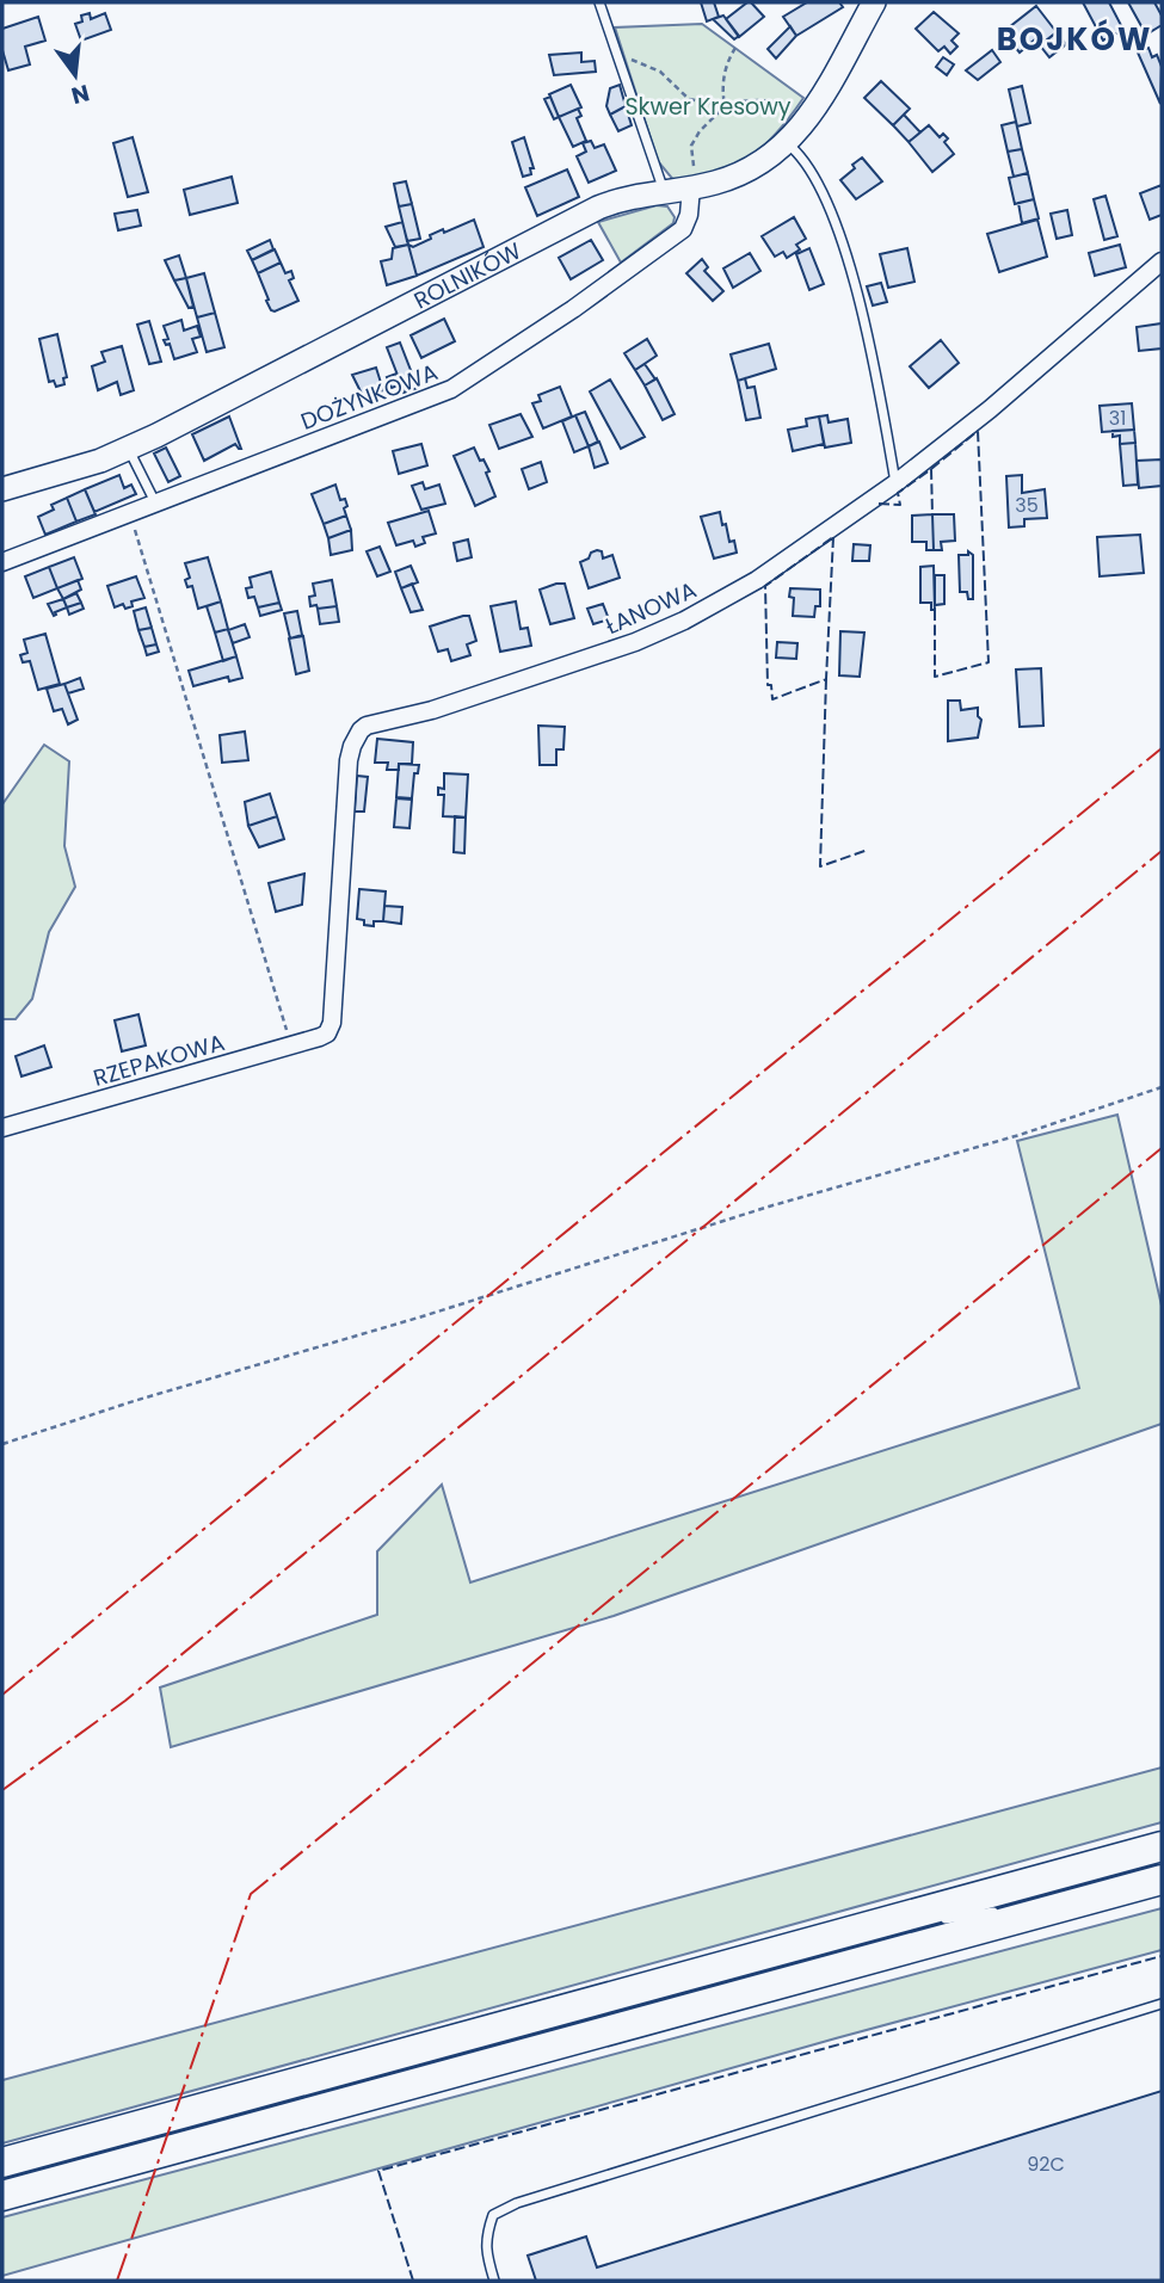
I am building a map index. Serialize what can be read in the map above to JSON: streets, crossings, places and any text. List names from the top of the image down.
{
  "streets": {
    "street": [
      "ROLNIKÓW",
      "DOŻYNKOWA",
      "ŁANOWA",
      "RZEPAKOWA"
    ]
  },
  "crossings": [
    ["ROLNIKÓW", "DOŻYNKOWA"],
    ["ŁANOWA", "RZEPAKOWA"]
  ],
  "districts": ["BOJKÓW"],
  "parks": ["Skwer Kresowy"],
  "house_numbers": ["31", "35", "92C"],
  "north": "bottom"
}
